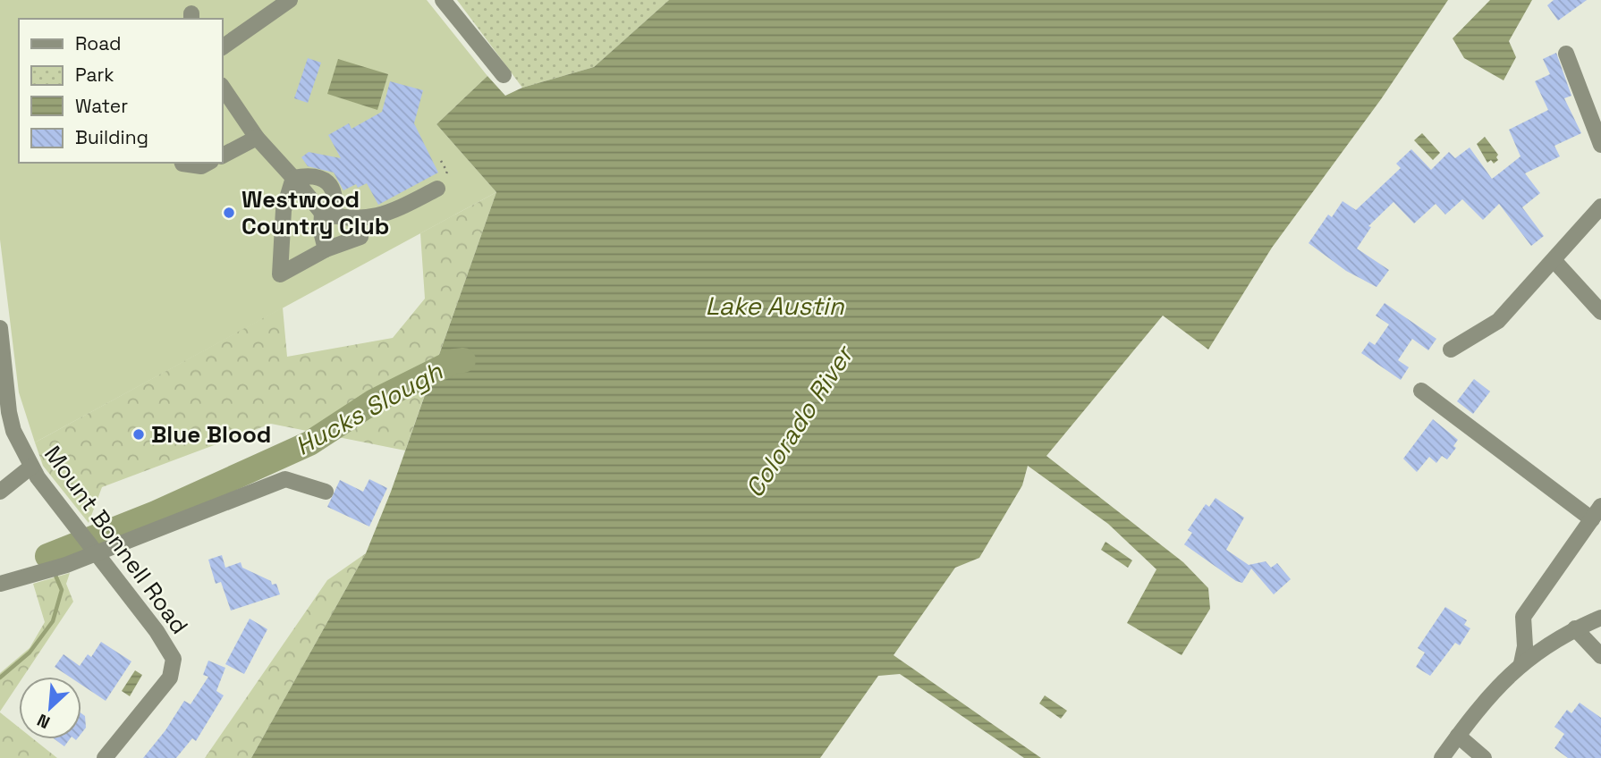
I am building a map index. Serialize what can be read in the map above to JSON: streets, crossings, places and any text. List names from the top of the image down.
{
  "streets": {
    "street": ["Mount Bonnell Road"]
  },
  "water": ["Lake Austin", "Hucks Slough", "Colorado River"],
  "places": ["Westwood Country Club", "Blue Blood"],
  "legend": [
    "Road",
    "Park",
    "Water",
    "Building"
  ],
  "north": "bottom left"
}
